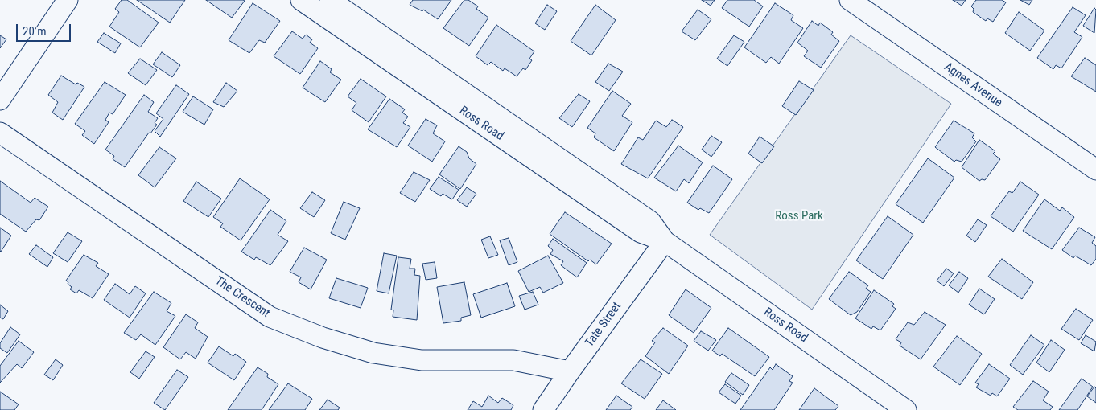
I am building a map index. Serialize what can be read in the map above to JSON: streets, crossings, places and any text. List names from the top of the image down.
{
  "streets": {
    "street": [
      "Agnes Avenue",
      "Ross Road",
      "The Crescent",
      "Tate Street"
    ]
  },
  "crossings": [
    ["Ross Road", "Tate Street"],
    ["The Crescent", "Tate Street"]
  ],
  "parks": ["Ross Park"],
  "scale_bar": "20 m"
}
